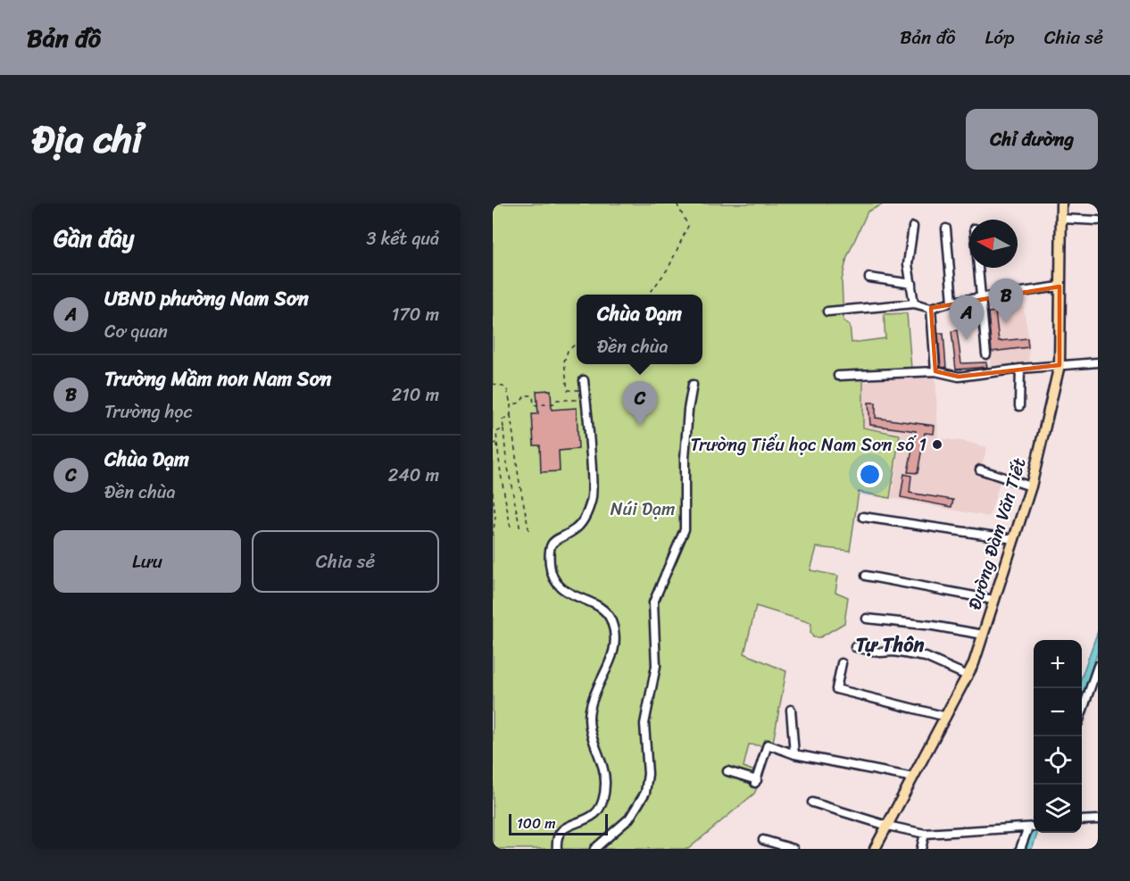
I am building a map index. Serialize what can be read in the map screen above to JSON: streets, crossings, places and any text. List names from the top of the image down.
{
  "streets": {
    "main road": ["Đường Đàm Văn Tiết"]
  },
  "districts": ["Tự Thôn"],
  "parks": ["Núi Dạm"],
  "places": ["Trường Tiểu học Nam Sơn số 1"],
  "scale_bar": "100 m",
  "north": "left",
  "page": {
    "header": "Bản đồ",
    "nav": ["Bản đồ", "Lớp", "Chia sẻ"],
    "title": "Địa chỉ",
    "buttons": [
      "Chỉ đường",
      ["Lưu", "Chia sẻ"]
    ],
    "heading": ["Gần đây", "3 kết quả"],
    "list": [
      {
        "mark": "A",
        "name": "UBND phường Nam Sơn",
        "note": "Cơ quan",
        "value": "170 m"
      },
      {
        "mark": "B",
        "name": "Trường Mầm non Nam Sơn",
        "note": "Trường học",
        "value": "210 m"
      },
      {
        "mark": "C",
        "name": "Chùa Dạm",
        "note": "Đền chùa",
        "value": "240 m"
      }
    ],
    "pins": ["B", "A", "C"],
    "popup": ["Chùa Dạm", "Đền chùa"],
    "map_buttons": ["+", "−"],
    "scale": "100 m"
  }
}
